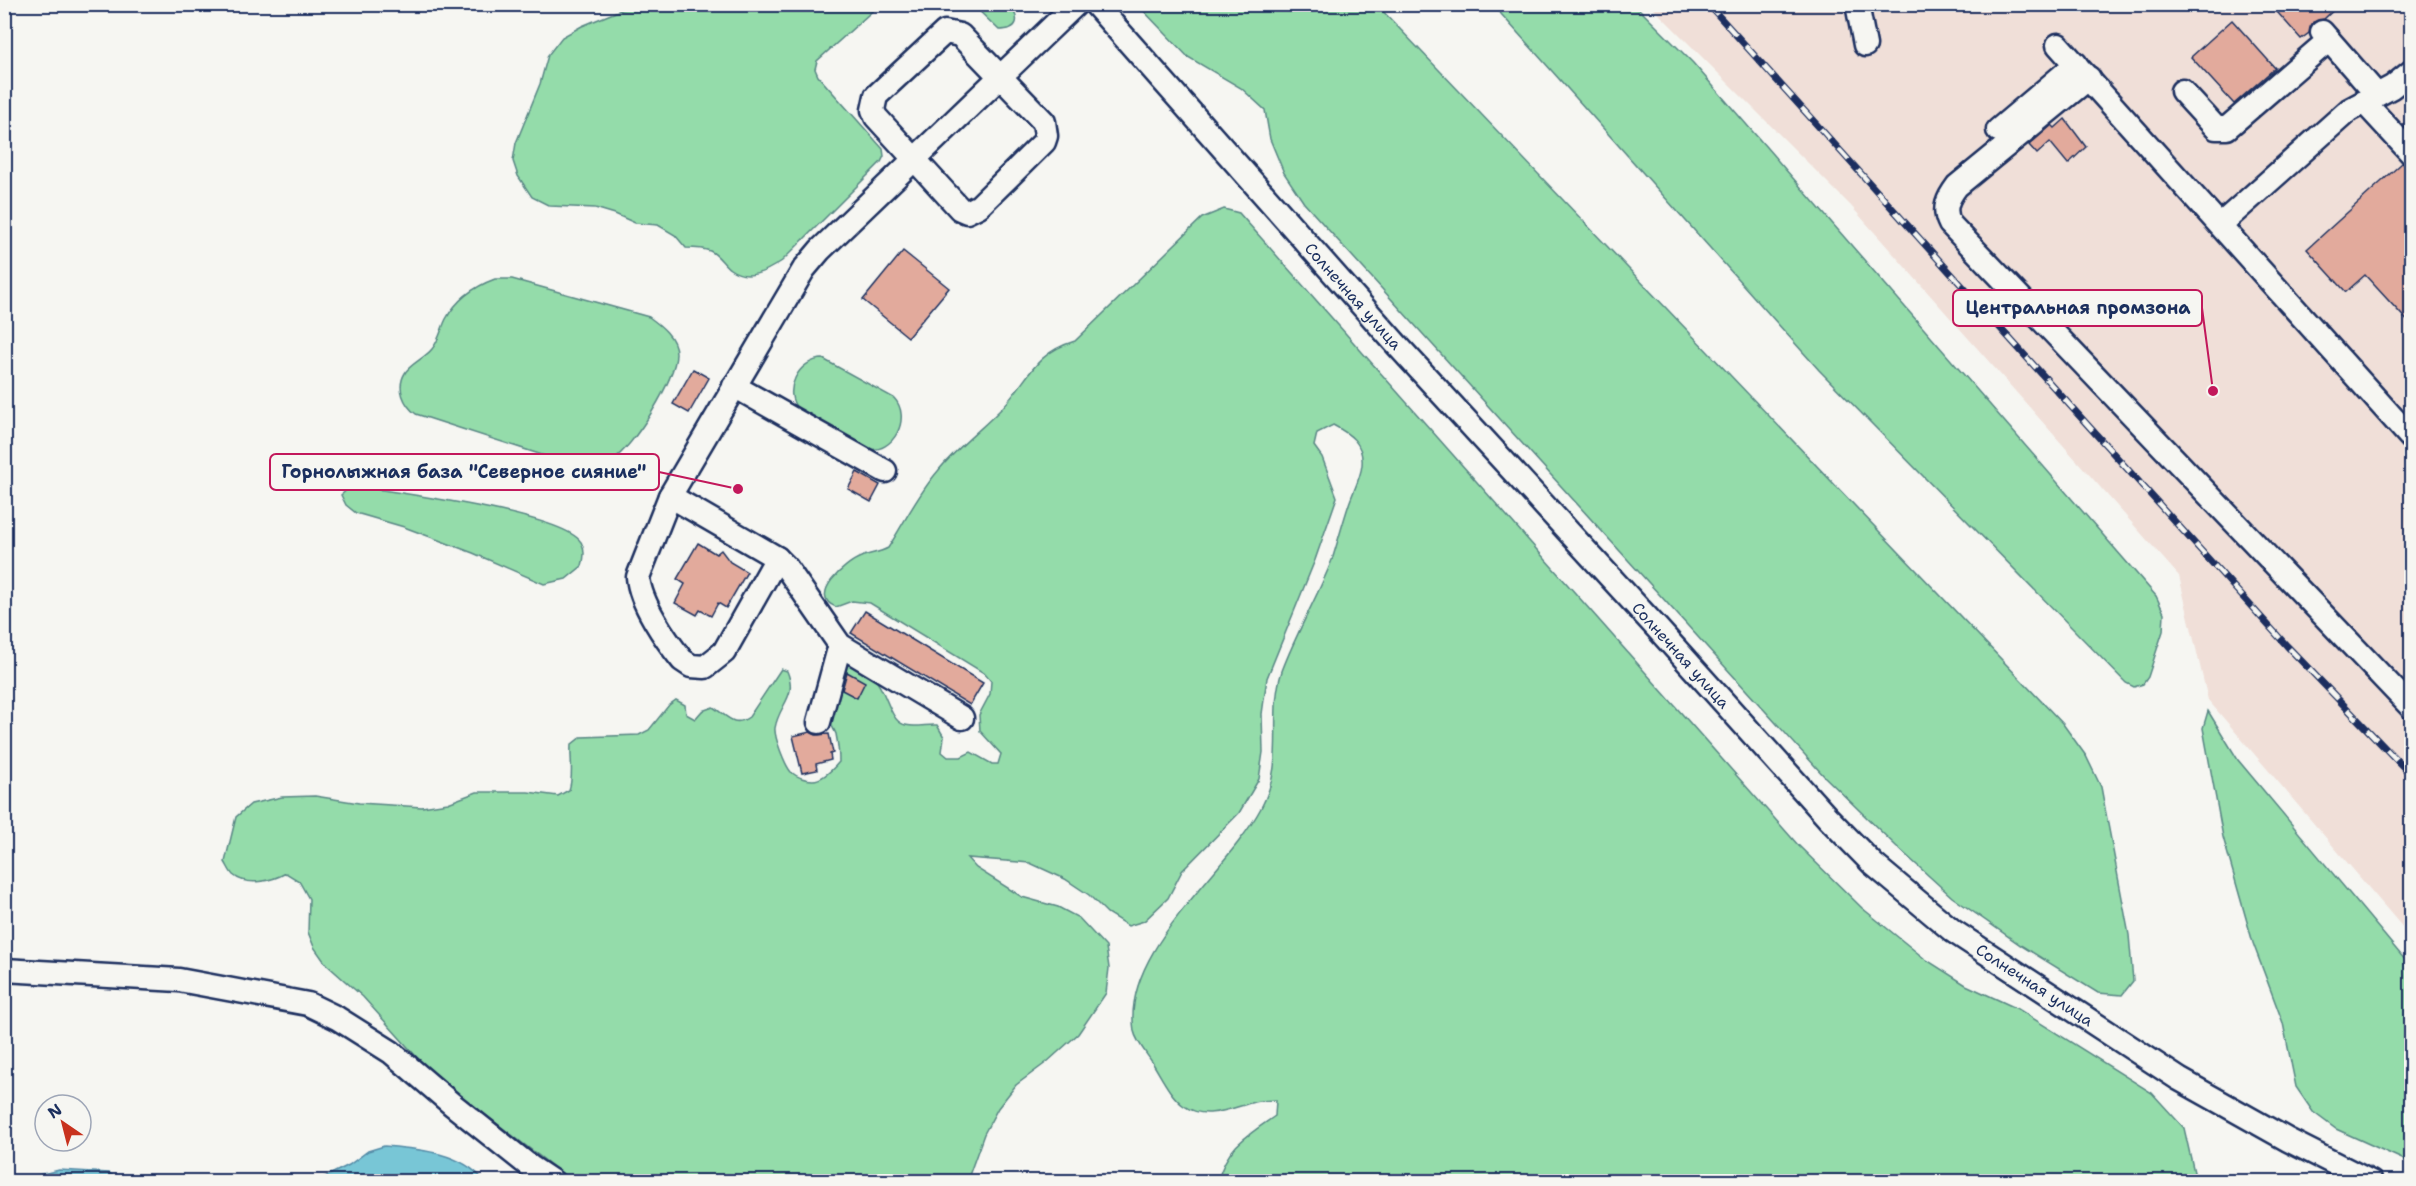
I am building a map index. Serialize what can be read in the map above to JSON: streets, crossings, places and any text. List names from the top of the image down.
{
  "streets": {
    "street": ["Солнечная улица"]
  },
  "places": ["Центральная промзона", "Горнолыжная база \"Северное сияние\""],
  "north": "top left"
}
